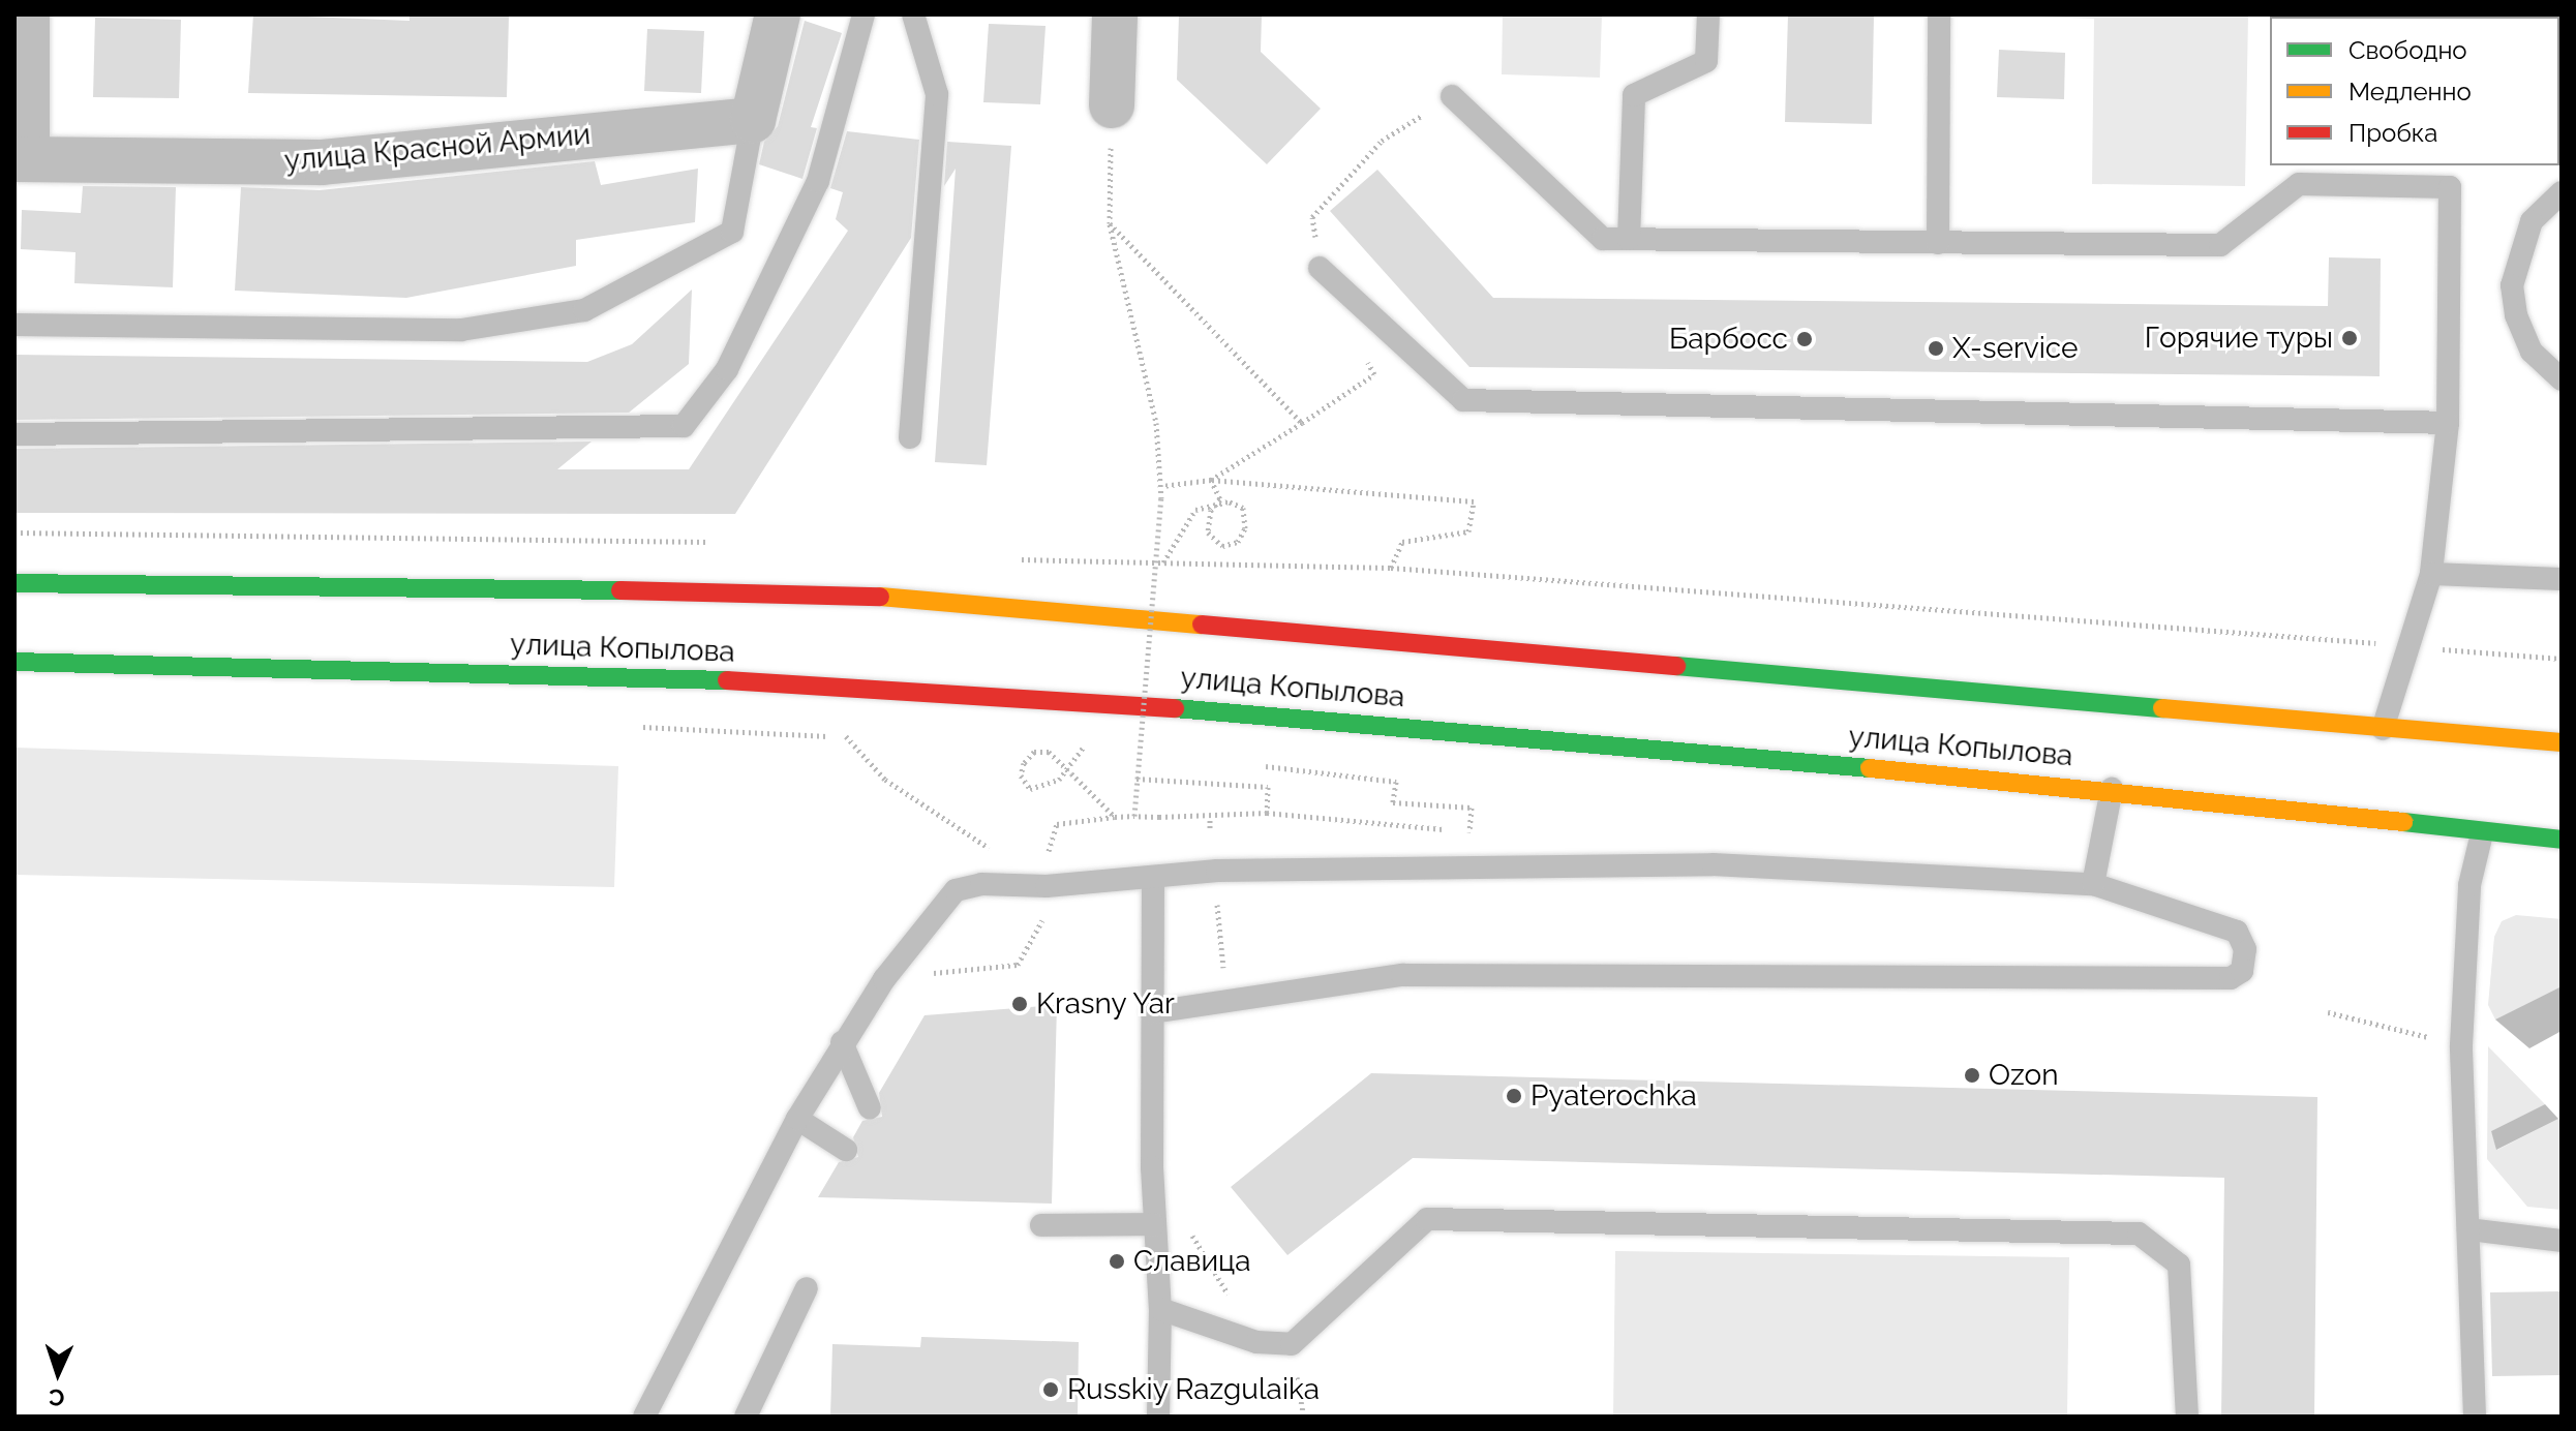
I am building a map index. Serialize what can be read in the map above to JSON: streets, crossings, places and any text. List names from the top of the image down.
{
  "streets": {
    "main road": ["улица Копылова"],
    "street": ["улица Красной Армии"]
  },
  "places": [
    "Горячие туры",
    "Барбосс",
    "X-service",
    "Krasny Yar",
    "Ozon",
    "Pyaterochka",
    "Славица",
    "Russkiy Razgulaika"
  ],
  "legend": ["Свободно", "Медленно", "Пробка"],
  "north": "bottom"
}
